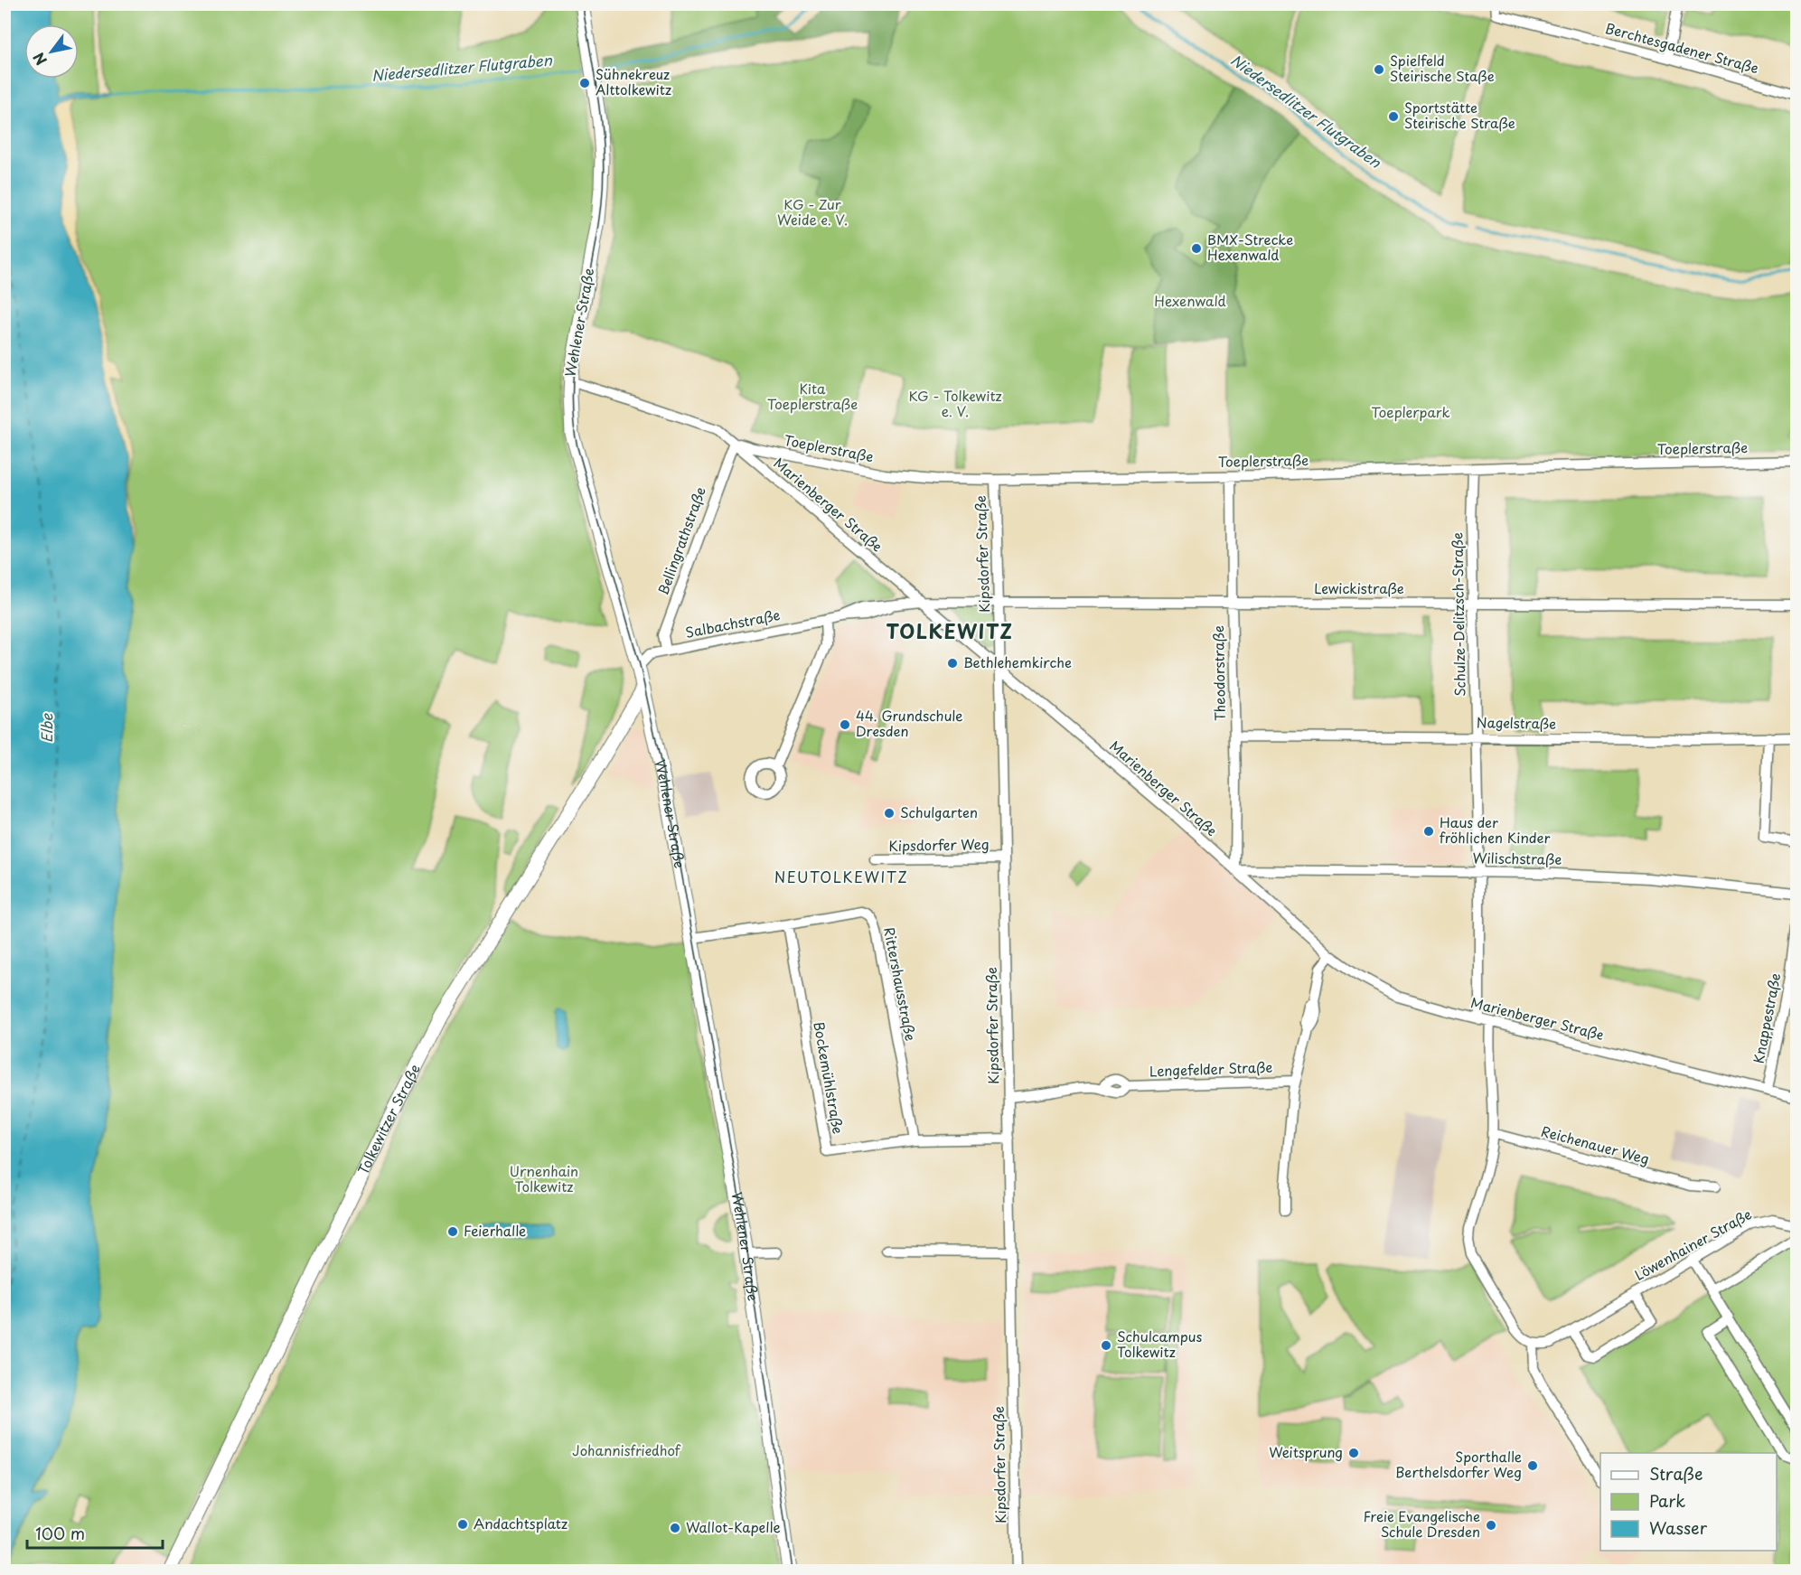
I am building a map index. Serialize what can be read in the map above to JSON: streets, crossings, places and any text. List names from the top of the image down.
{
  "streets": {
    "main road": ["Wehlener Straße", "Tolkewitzer Straße"],
    "street": [
      "Berchtesgadener Straße",
      "Toeplerstraße",
      "Marienberger Straße",
      "Bellingrathstraße",
      "Kipsdorfer Straße",
      "Lewickistraße",
      "Schulze-Delitzsch-Straße",
      "Salbachstraße",
      "Theodorstraße",
      "Nagelstraße",
      "Kipsdorfer Weg",
      "Wilischstraße",
      "Rittershausstraße",
      "Knappestraße",
      "Lengefelder Straße",
      "Bockemühlstraße",
      "Reichenauer Weg",
      "Löwenhainer Straße"
    ]
  },
  "crossings": [
    ["Wehlener Straße", "Marienberger Straße"],
    ["Wehlener Straße", "Salbachstraße"],
    ["Wehlener Straße", "Rittershausstraße"],
    ["Wehlener Straße", "Tolkewitzer Straße"],
    ["Toeplerstraße", "Marienberger Straße"],
    ["Toeplerstraße", "Bellingrathstraße"],
    ["Toeplerstraße", "Kipsdorfer Straße"],
    ["Toeplerstraße", "Schulze-Delitzsch-Straße"],
    ["Toeplerstraße", "Theodorstraße"],
    ["Marienberger Straße", "Bellingrathstraße"],
    ["Marienberger Straße", "Kipsdorfer Straße"],
    ["Marienberger Straße", "Lewickistraße"],
    ["Marienberger Straße", "Schulze-Delitzsch-Straße"],
    ["Marienberger Straße", "Salbachstraße"],
    ["Marienberger Straße", "Theodorstraße"],
    ["Marienberger Straße", "Wilischstraße"],
    ["Marienberger Straße", "Knappestraße"],
    ["Bellingrathstraße", "Salbachstraße"],
    ["Kipsdorfer Straße", "Lewickistraße"],
    ["Kipsdorfer Straße", "Kipsdorfer Weg"],
    ["Kipsdorfer Straße", "Lengefelder Straße"],
    ["Kipsdorfer Straße", "Bockemühlstraße"],
    ["Lewickistraße", "Schulze-Delitzsch-Straße"],
    ["Lewickistraße", "Salbachstraße"],
    ["Lewickistraße", "Theodorstraße"],
    ["Schulze-Delitzsch-Straße", "Nagelstraße"],
    ["Schulze-Delitzsch-Straße", "Wilischstraße"],
    ["Theodorstraße", "Nagelstraße"],
    ["Theodorstraße", "Wilischstraße"],
    ["Rittershausstraße", "Bockemühlstraße"]
  ],
  "districts": ["TOLKEWITZ", "NEUTOLKEWITZ"],
  "water": ["Niedersedlitzer Flutgraben", "Elbe"],
  "parks": [
    "KG - Zur Weide e. V.",
    "Hexenwald",
    "Kita Toeplerstraße",
    "KG - Tolkewitz e. V.",
    "Toeplerpark",
    "Urnenhain Tolkewitz",
    "Johannisfriedhof"
  ],
  "places": [
    "Spielfeld Steirische Staße",
    "Sühnekreuz Alttolkewitz",
    "Sportstätte Steirische Straße",
    "BMX-Strecke Hexenwald",
    "Bethlehemkirche",
    "44. Grundschule Dresden",
    "Schulgarten",
    "Haus der fröhlichen Kinder",
    "Feierhalle",
    "Schulcampus Tolkewitz",
    "Weitsprung",
    "Sporthalle Berthelsdorfer Weg",
    "Andachtsplatz",
    "Freie Evangelische Schule Dresden",
    "Wallot-Kapelle"
  ],
  "legend": ["Straße", "Park", "Wasser"],
  "scale_bar": "100 m",
  "north": "bottom left"
}
